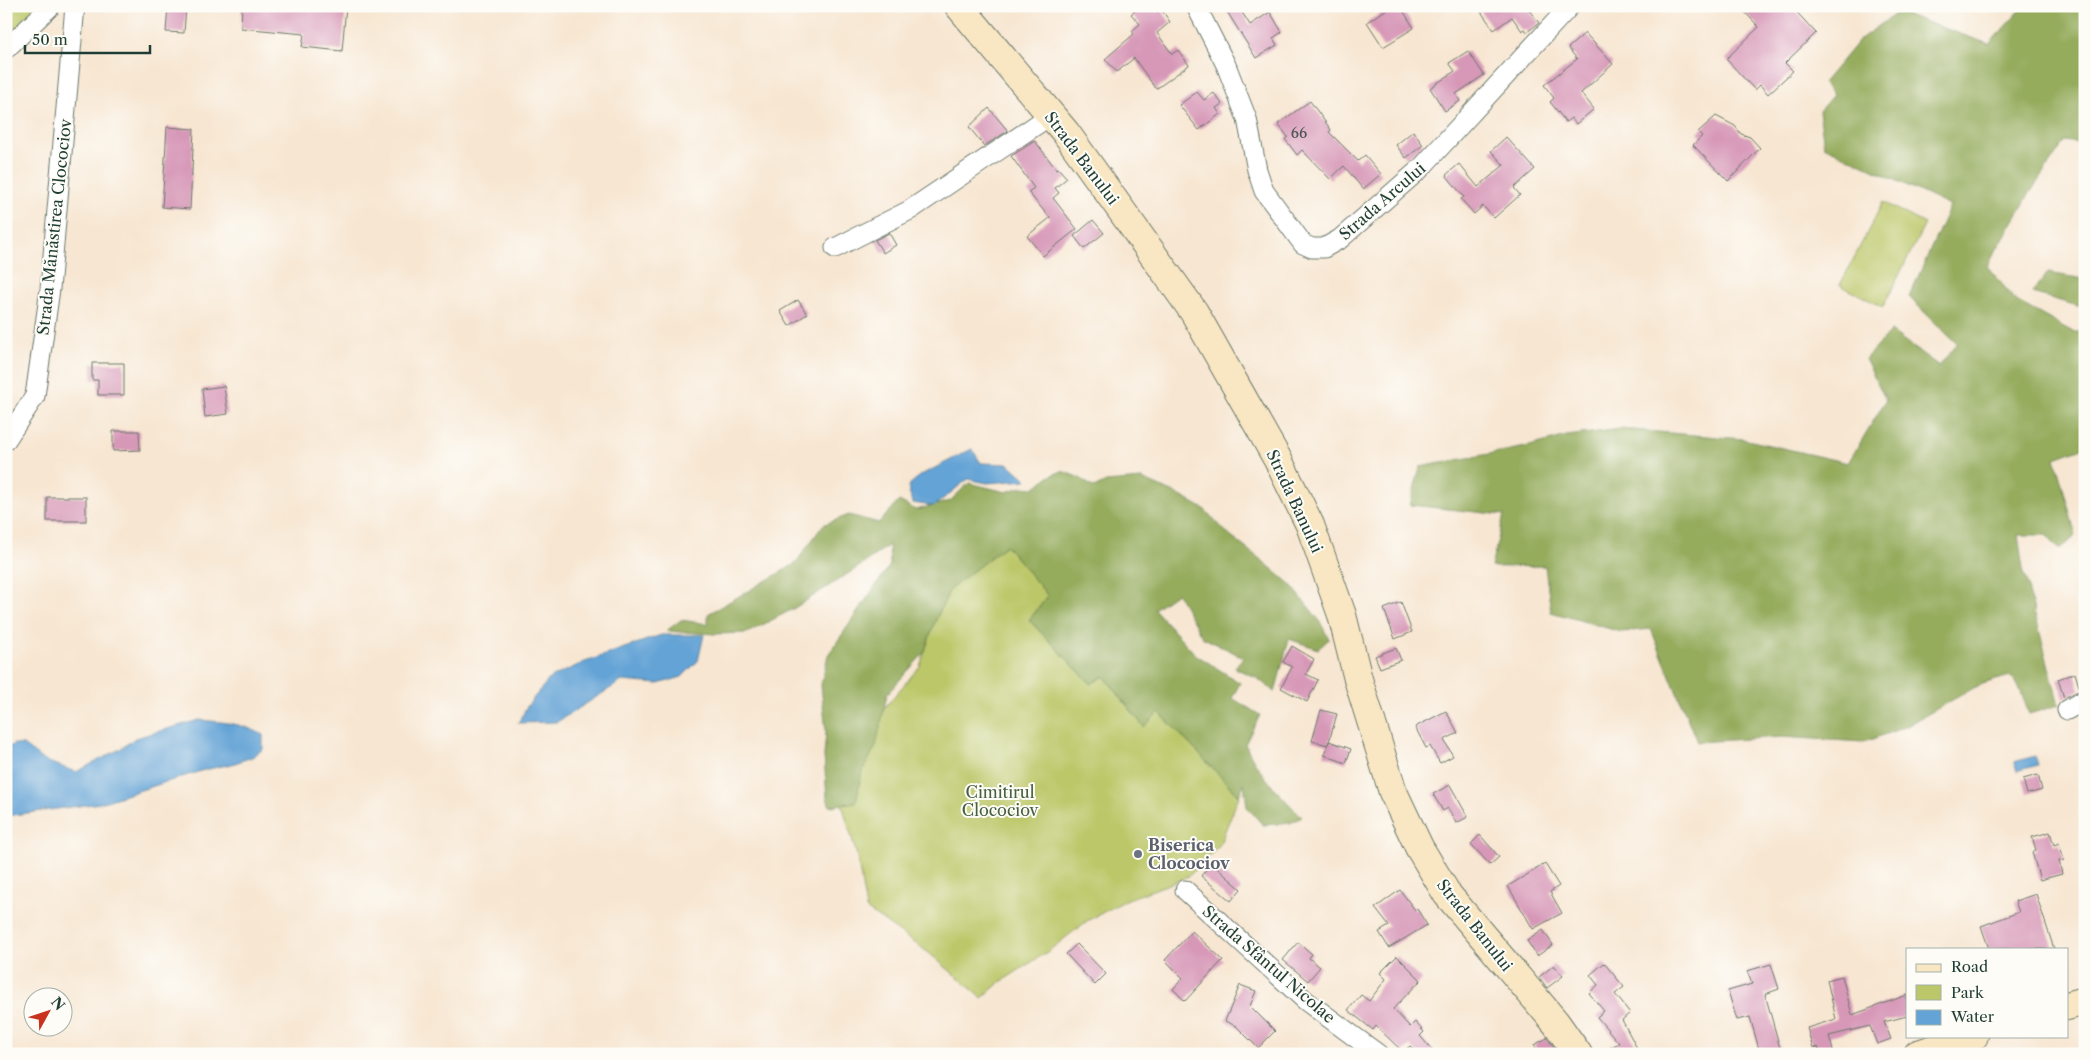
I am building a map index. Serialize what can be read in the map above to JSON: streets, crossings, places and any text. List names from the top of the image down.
{
  "streets": {
    "street": [
      "Strada Banului",
      "Strada Arcului",
      "Strada Mănăstirea Clocociov",
      "Strada Sfântul Nicolae"
    ]
  },
  "parks": ["Cimitirul Clocociov"],
  "places": ["Biserica Clocociov"],
  "house_numbers": ["66"],
  "legend": ["Road", "Park", "Water"],
  "scale_bar": "50 m",
  "north": "top right"
}
